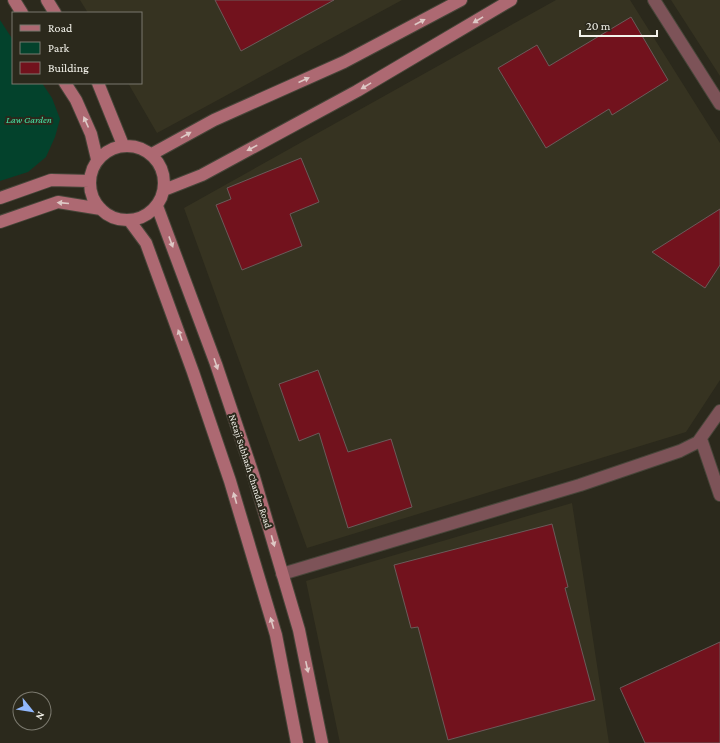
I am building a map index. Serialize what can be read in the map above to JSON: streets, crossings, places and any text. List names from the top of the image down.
{
  "streets": {
    "main road": ["Netaji Subhash Chandra Road"]
  },
  "parks": ["Law Garden"],
  "legend": ["Road", "Park", "Building"],
  "scale_bar": "20 m",
  "north": "bottom right"
}
